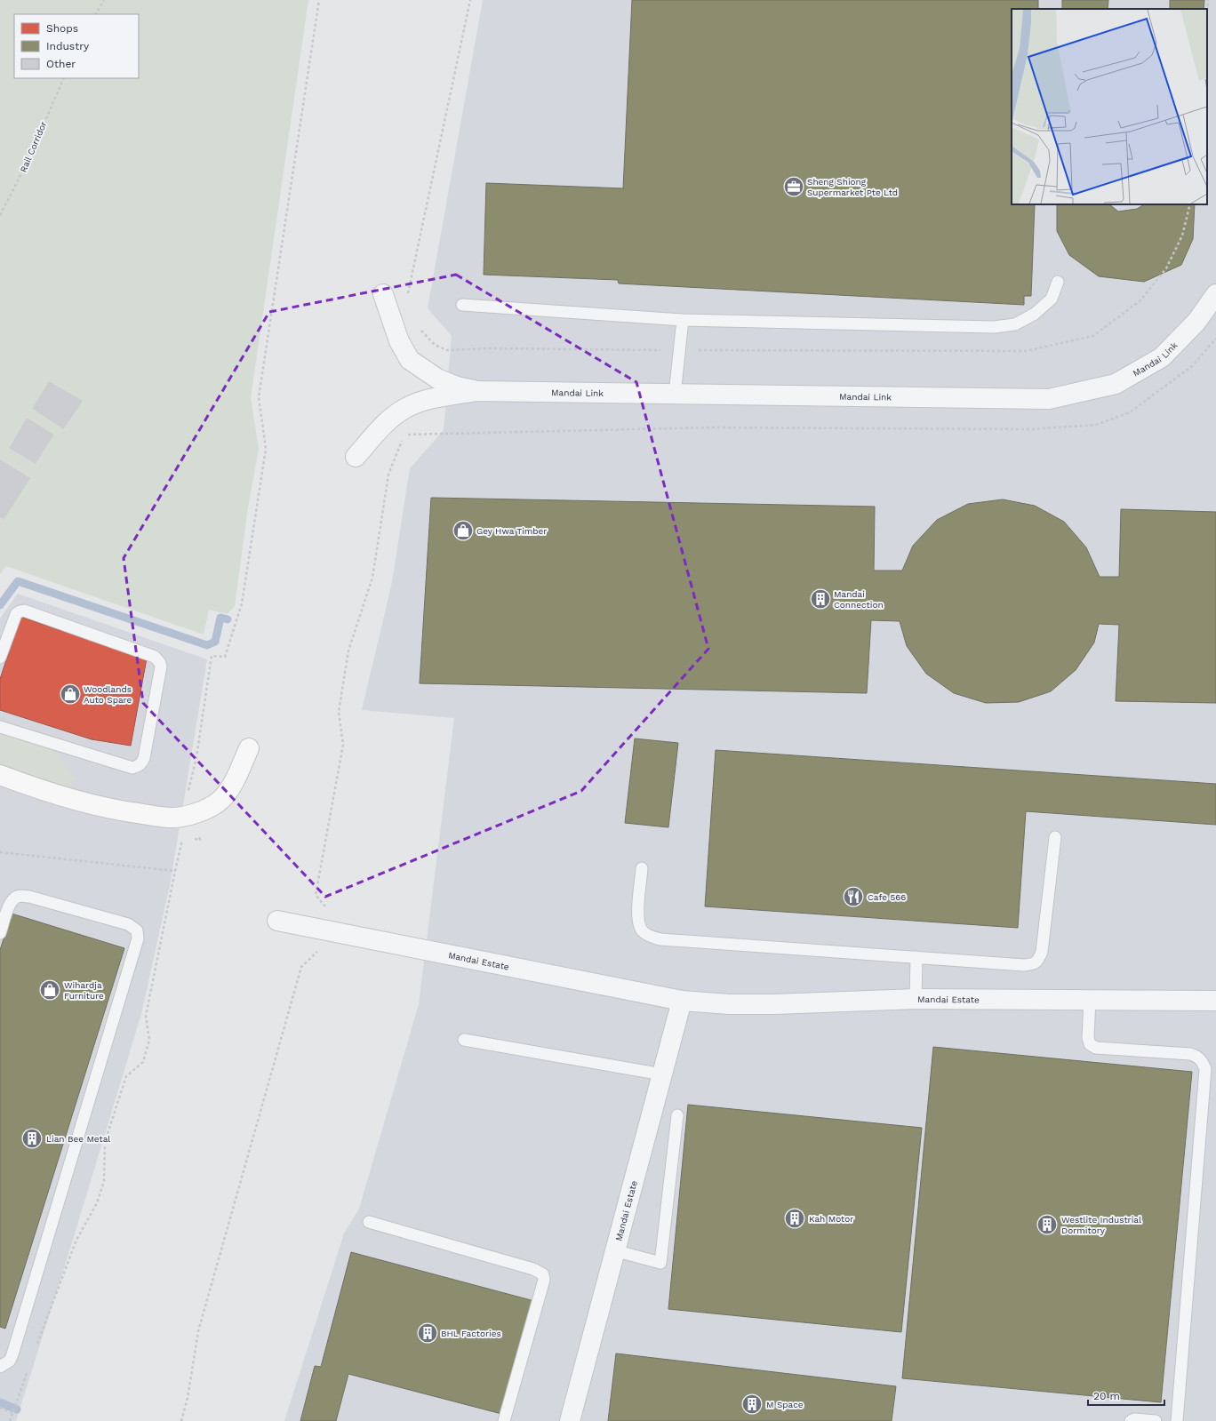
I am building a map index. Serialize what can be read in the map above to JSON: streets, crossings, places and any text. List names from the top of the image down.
{
  "streets": {
    "street": ["Mandai Link", "Mandai Estate"],
    "path": ["Rail Corridor"]
  },
  "places": {
    "office": ["Sheng Shiong Supermarket Pte Ltd"],
    "shop": ["Gey Hwa Timber", "Woodlands Auto Spare", "Wihardja Furniture"],
    "building": [
      "Mandai Connection",
      "Lian Bee Metal",
      "Kah Motor",
      "Westlite Industrial Dormitory",
      "BHL Factories",
      "M Space"
    ],
    "restaurant": ["Cafe 566"]
  },
  "legend": ["Shops", "Industry", "Other"],
  "scale_bar": "20 m"
}
